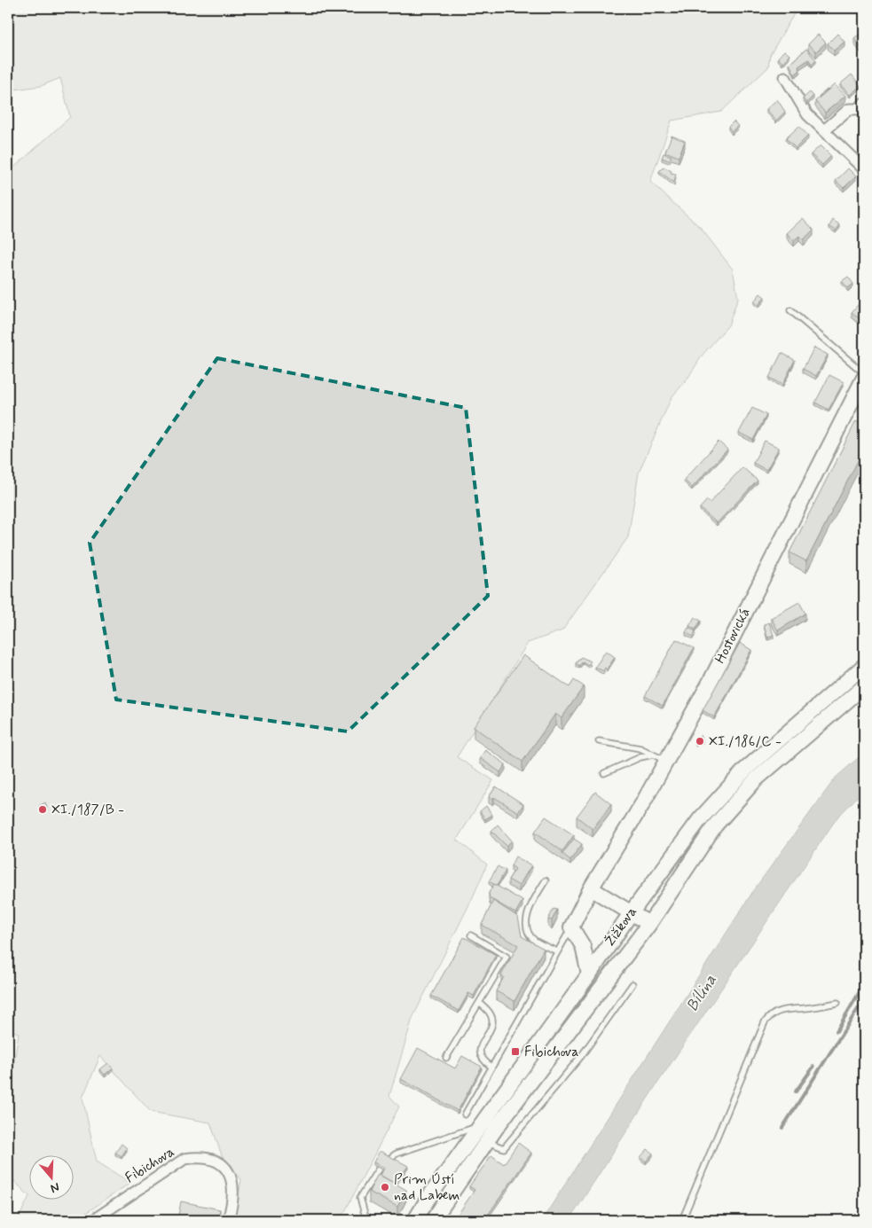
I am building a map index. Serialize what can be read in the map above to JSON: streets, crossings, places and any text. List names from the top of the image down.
{
  "streets": {
    "main road": ["Hostovická", "Žižkova"],
    "street": ["Fibichova"]
  },
  "water": ["Bílina"],
  "places": {
    "other": ["XI./186/C -", "XI./187/B -", "Prim Ústí nad Labem"],
    "transit": ["Fibichova"]
  },
  "north": "bottom"
}
